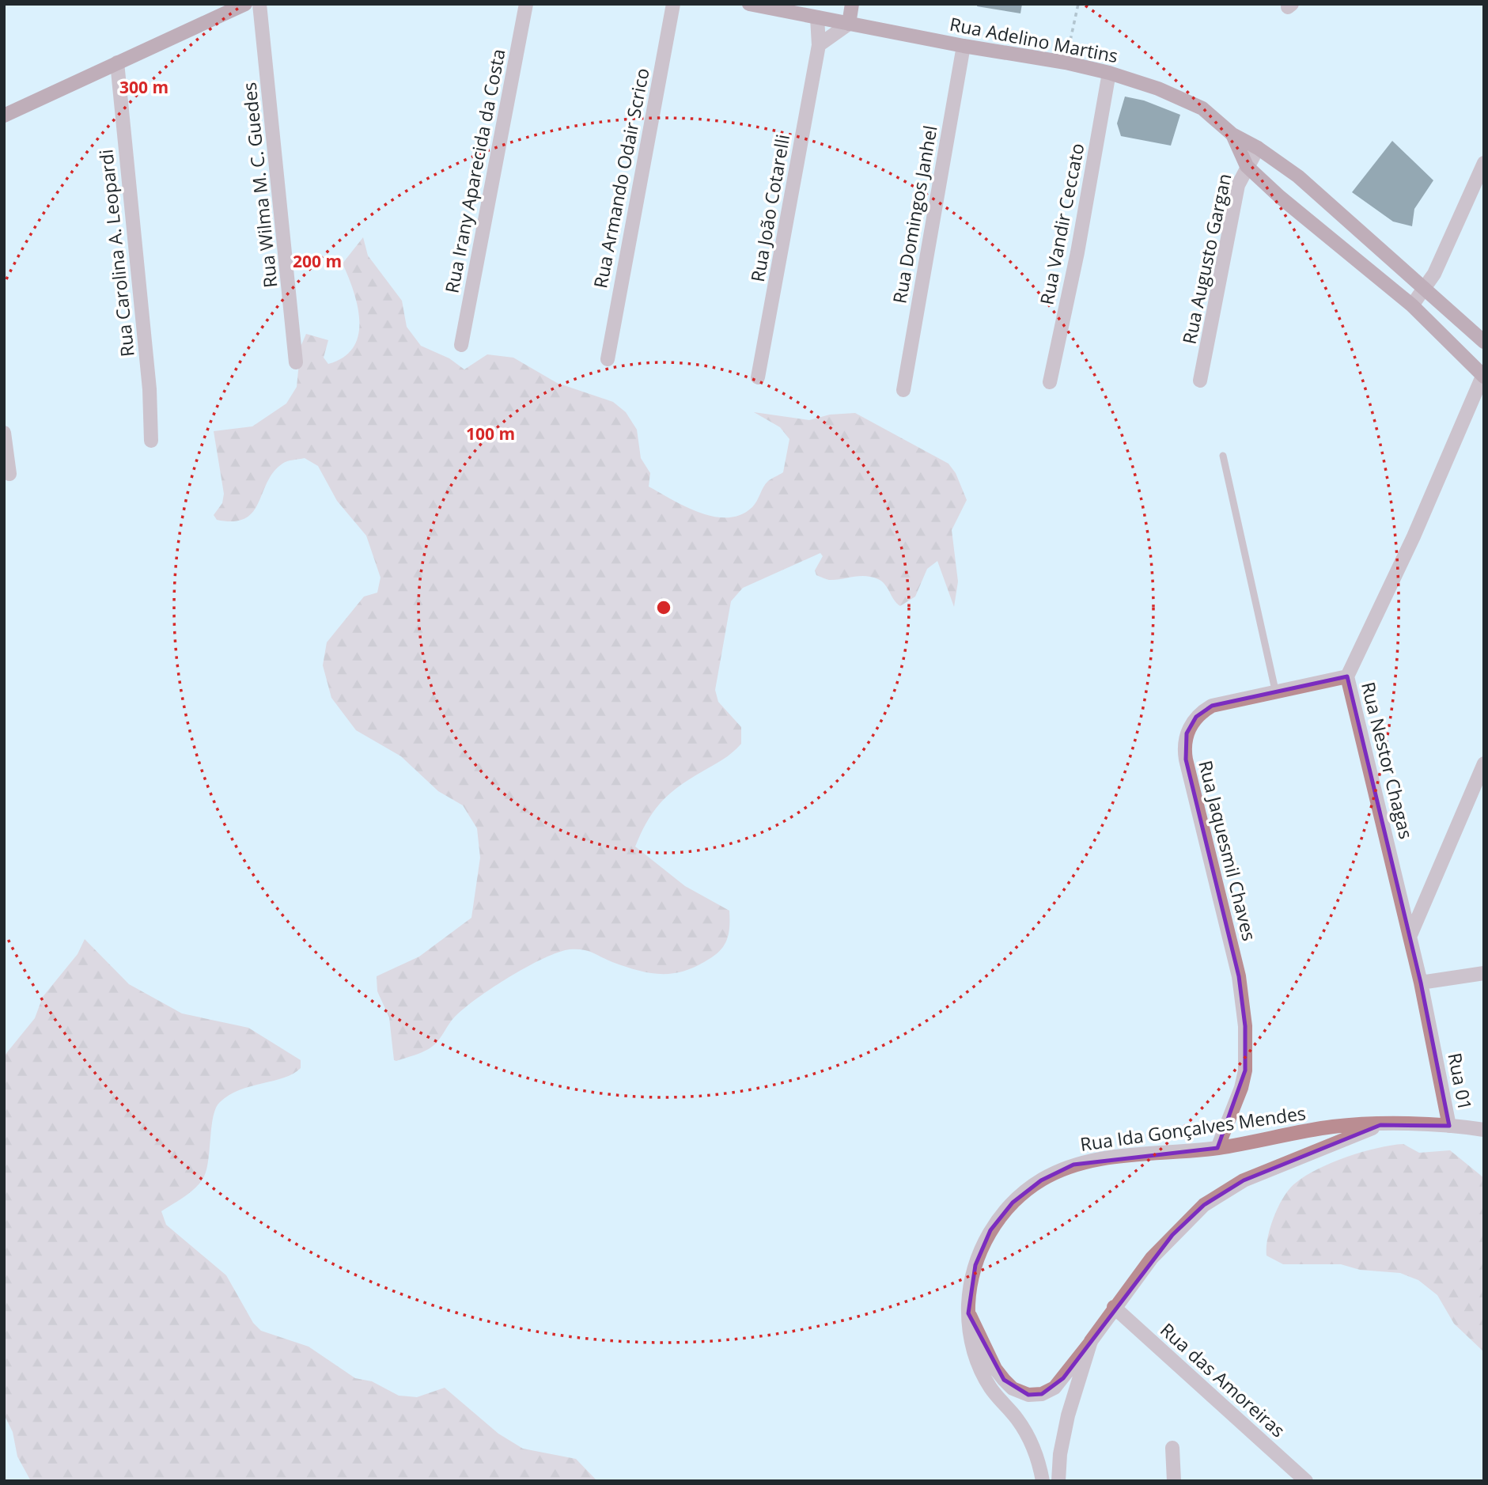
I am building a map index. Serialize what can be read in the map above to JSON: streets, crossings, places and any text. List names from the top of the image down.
{
  "streets": {
    "street": [
      "Rua Adelino Martins",
      "Rua Irany Aparecida da Costa",
      "Rua Armando Odair Scrico",
      "Rua Wilma M. C. Guedes",
      "Rua João Cotarelli",
      "Rua Domingos Janhel",
      "Rua Vandir Ceccato",
      "Rua Carolina A. Leopardi",
      "Rua Augusto Gargan",
      "Rua Nestor Chagas",
      "Rua Jaquesmil Chaves",
      "Rua 01",
      "Rua Ida Gonçalves Mendes",
      "Rua das Amoreiras"
    ]
  },
  "crossings": [
    ["Rua Adelino Martins", "Rua João Cotarelli"],
    ["Rua Adelino Martins", "Rua Domingos Janhel"],
    ["Rua Adelino Martins", "Rua Vandir Ceccato"],
    ["Rua Adelino Martins", "Rua Augusto Gargan"],
    ["Rua Adelino Martins", "Rua Nestor Chagas"],
    ["Rua Nestor Chagas", "Rua Jaquesmil Chaves"],
    ["Rua Nestor Chagas", "Rua 01"],
    ["Rua Jaquesmil Chaves", "Rua Ida Gonçalves Mendes"],
    ["Rua 01", "Rua Ida Gonçalves Mendes"],
    ["Rua Ida Gonçalves Mendes", "Rua das Amoreiras"]
  ],
  "rings": ["300 m", "200 m", "100 m"]
}
